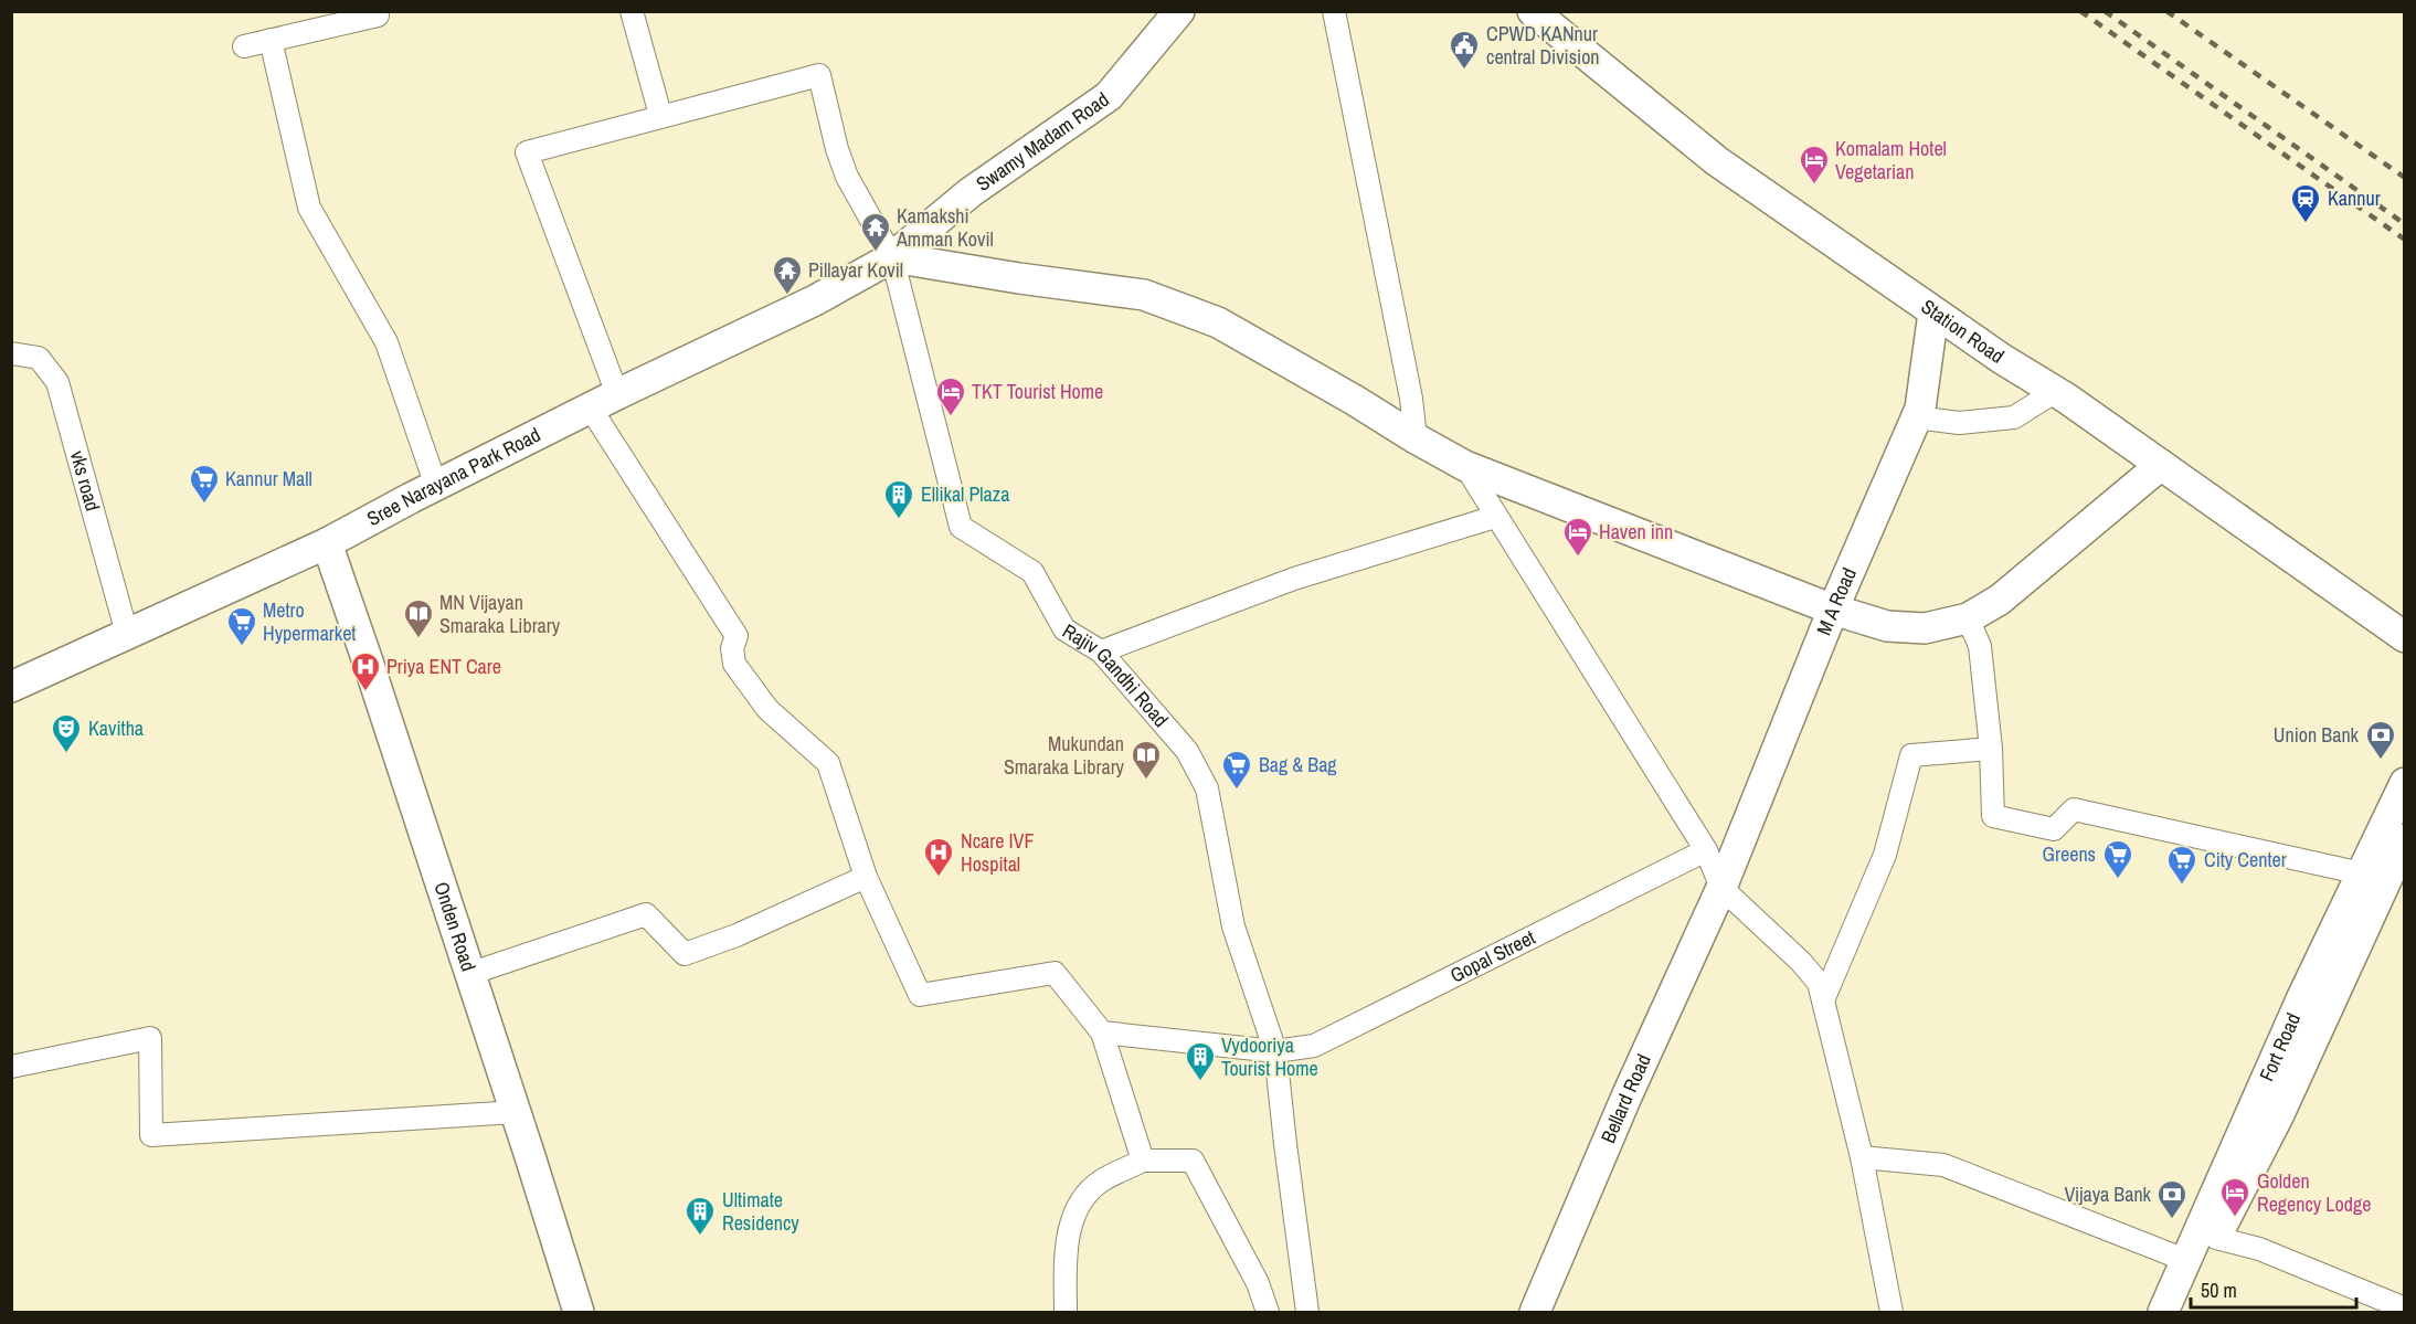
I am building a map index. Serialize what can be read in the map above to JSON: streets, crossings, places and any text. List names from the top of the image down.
{
  "streets": {
    "main road": [
      "Swamy Madam Road",
      "Station Road",
      "Sree Narayana Park Road",
      "M A Road",
      "Onden Road",
      "Fort Road",
      "Bellard Road"
    ],
    "street": ["vks road", "Rajiv Gandhi Road", "Gopal Street"]
  },
  "crossings": [
    ["Swamy Madam Road", "Sree Narayana Park Road"],
    ["Swamy Madam Road", "Rajiv Gandhi Road"],
    ["Station Road", "M A Road"],
    ["Sree Narayana Park Road", "vks road"],
    ["Sree Narayana Park Road", "Rajiv Gandhi Road"],
    ["Sree Narayana Park Road", "Onden Road"],
    ["M A Road", "Bellard Road"],
    ["Rajiv Gandhi Road", "Gopal Street"]
  ],
  "places": {
    "public building": ["CPWD KANnur central Division"],
    "hotel": [
      "Komalam Hotel Vegetarian",
      "TKT Tourist Home",
      "Haven inn",
      "Golden Regency Lodge"
    ],
    "station": ["Kannur"],
    "temple": ["Kamakshi Amman Kovil", "Pillayar Kovil"],
    "supermarket": [
      "Kannur Mall",
      "Metro Hypermarket",
      "Bag & Bag",
      "Greens",
      "City Center"
    ],
    "building": ["Ellikal Plaza", "Vydooriya Tourist Home", "Ultimate Residency"],
    "library": ["MN Vijayan Smaraka Library", "Mukundan Smaraka Library"],
    "hospital": ["Priya ENT Care", "Ncare IVF Hospital"],
    "theatre": ["Kavitha"],
    "bank": ["Union Bank", "Vijaya Bank"]
  },
  "scale_bar": "50 m"
}
